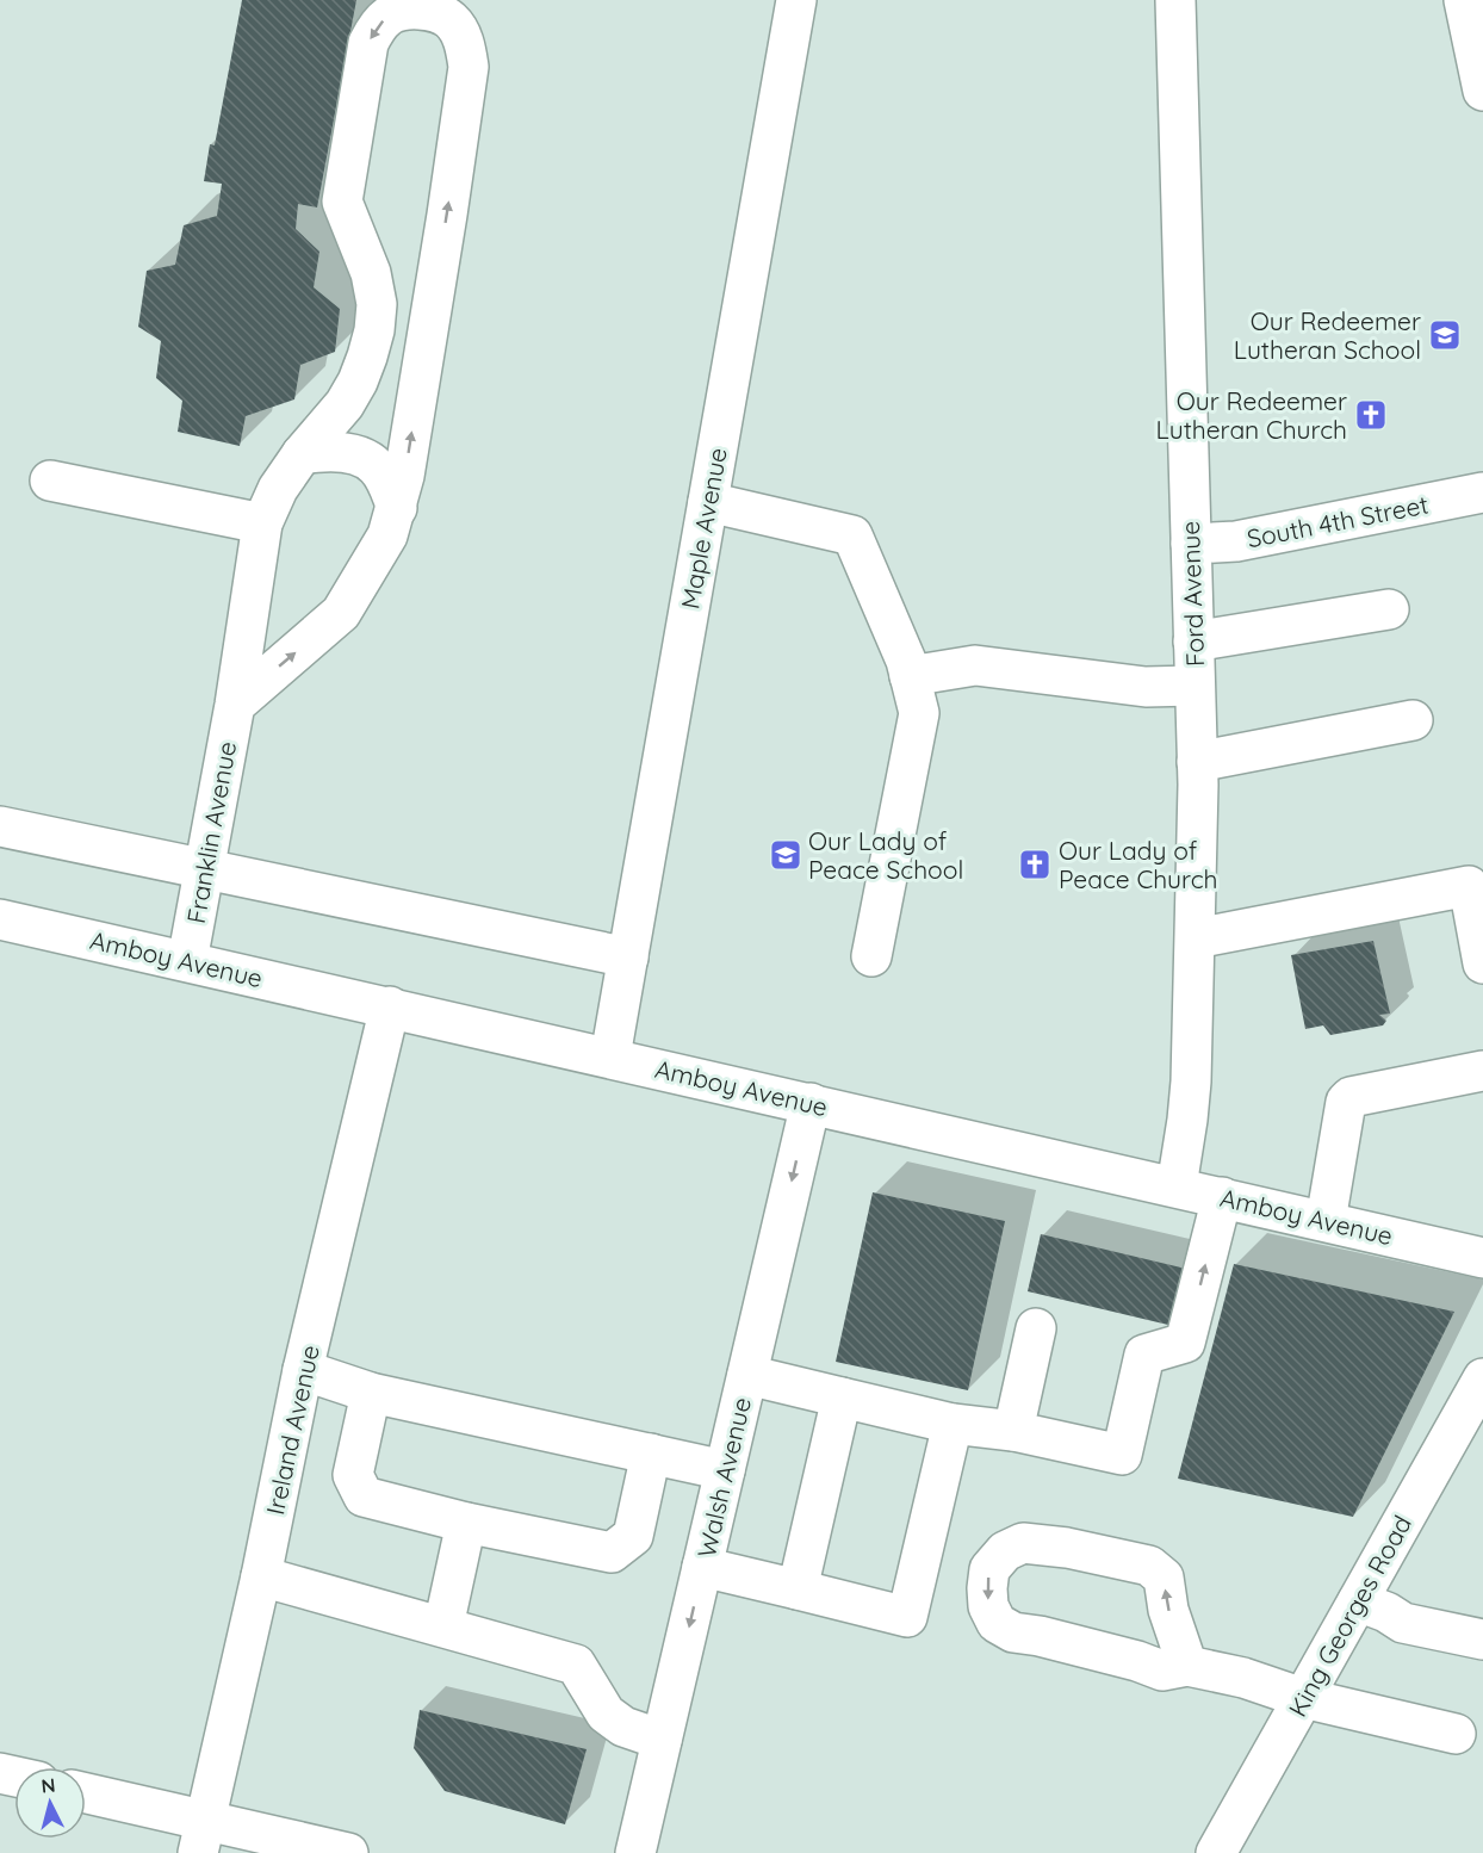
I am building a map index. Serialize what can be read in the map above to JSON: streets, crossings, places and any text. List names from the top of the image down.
{
  "streets": {
    "street": [
      "South 4th Street",
      "Maple Avenue",
      "Ford Avenue",
      "Franklin Avenue",
      "Amboy Avenue",
      "Ireland Avenue",
      "Walsh Avenue",
      "King Georges Road"
    ]
  },
  "crossings": [
    ["South 4th Street", "Ford Avenue"],
    ["Maple Avenue", "Amboy Avenue"],
    ["Ford Avenue", "Amboy Avenue"],
    ["Franklin Avenue", "Amboy Avenue"],
    ["Amboy Avenue", "Ireland Avenue"],
    ["Amboy Avenue", "Walsh Avenue"]
  ],
  "places": {
    "school or university": ["Our Redeemer Lutheran School", "Our Lady of Peace School"],
    "church": ["Our Redeemer Lutheran Church", "Our Lady of Peace Church"]
  },
  "north": "top"
}
